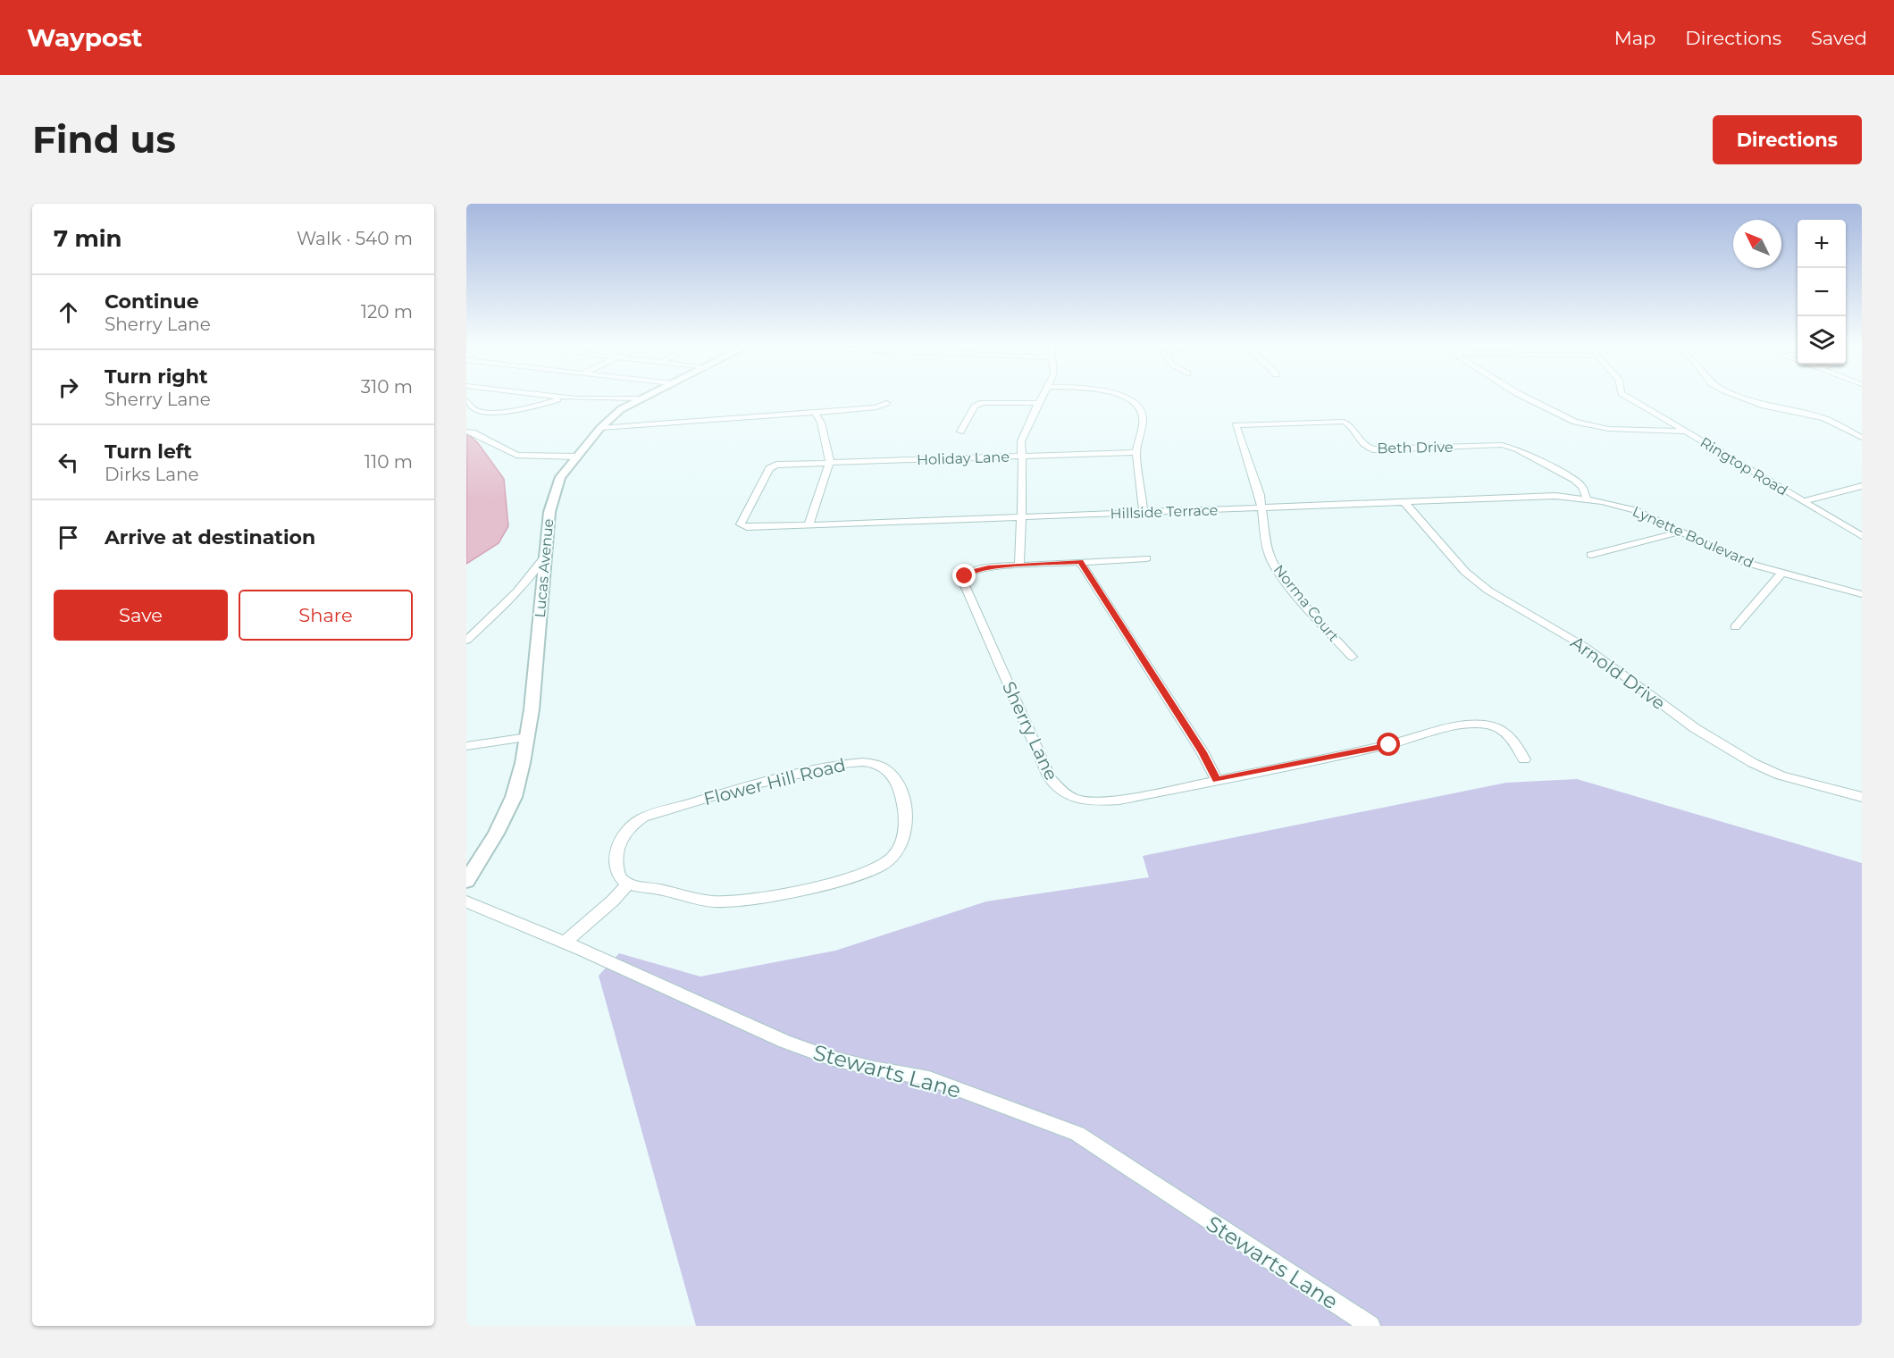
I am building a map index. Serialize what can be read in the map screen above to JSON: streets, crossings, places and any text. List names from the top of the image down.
{
  "streets": {
    "street": [
      "Beth Drive",
      "Holiday Lane",
      "Ringtop Road",
      "Hillside Terrace",
      "Lynette Boulevard",
      "Lucas Avenue",
      "Norma Court",
      "Arnold Drive",
      "Sherry Lane",
      "Flower Hill Road",
      "Stewarts Lane"
    ]
  },
  "crossings": [
    ["Beth Drive", "Hillside Terrace"],
    ["Beth Drive", "Lynette Boulevard"],
    ["Beth Drive", "Norma Court"],
    ["Holiday Lane", "Hillside Terrace"],
    ["Hillside Terrace", "Lynette Boulevard"],
    ["Hillside Terrace", "Norma Court"],
    ["Hillside Terrace", "Arnold Drive"]
  ],
  "north": "top left",
  "page": {
    "header": "Waypost",
    "nav": ["Map", "Directions", "Saved"],
    "buttons": [
      "Directions",
      ["Save", "Share"]
    ],
    "title": "Find us",
    "heading": ["7 min", "Walk · 540 m"],
    "map_buttons": ["+", "−"],
    "list": [
      ["Continue", "Sherry Lane", "120 m"],
      ["Turn right", "Sherry Lane", "310 m"],
      ["Turn left", "Dirks Lane", "110 m"],
      "Arrive at destination"
    ]
  }
}
